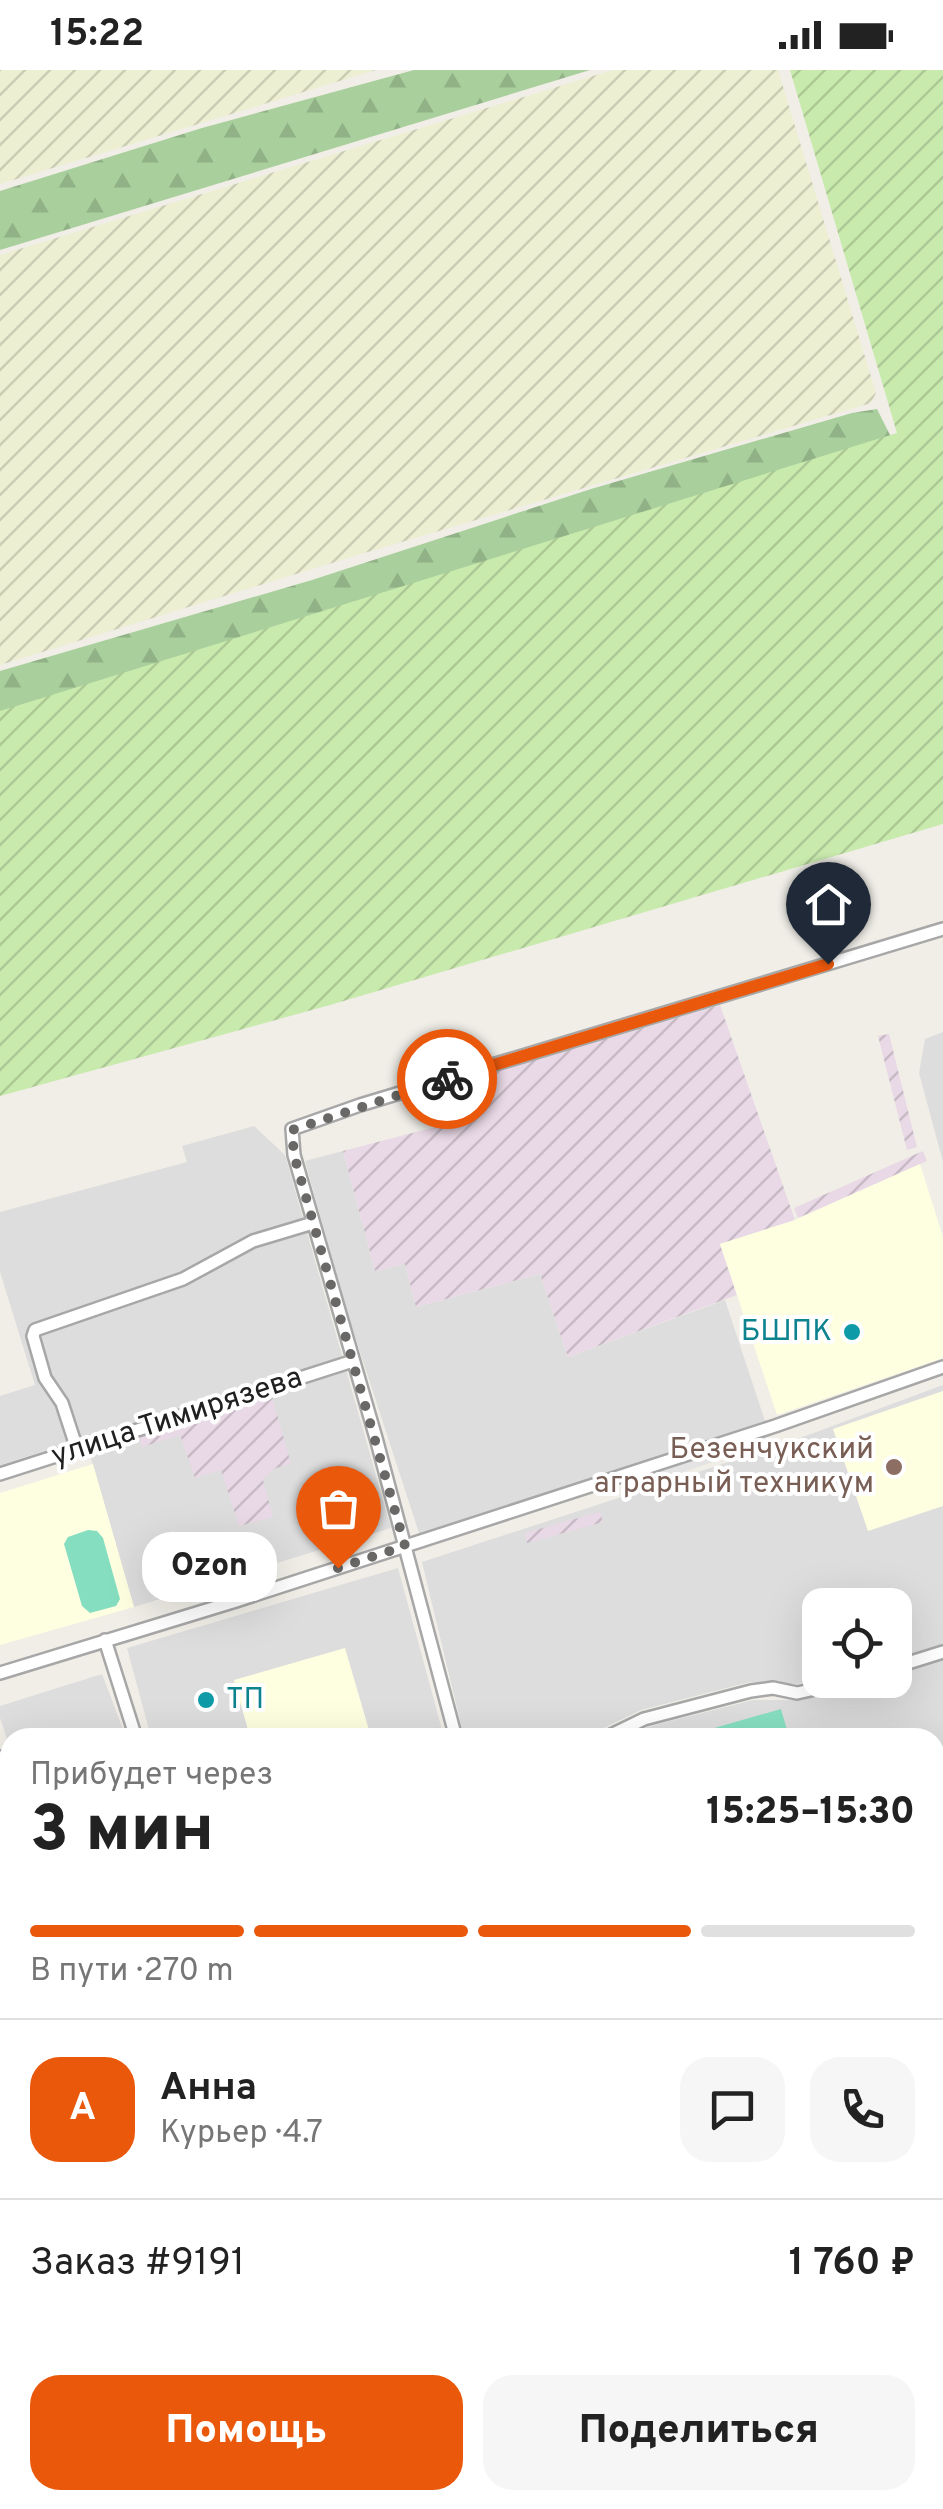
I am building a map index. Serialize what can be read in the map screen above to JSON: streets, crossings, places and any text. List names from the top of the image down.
{
  "streets": {
    "street": ["улица Тимирязева"]
  },
  "places": [
    "БШПК",
    "Безенчукский аграрный техникум",
    "Ozon",
    "ТП"
  ],
  "page": {
    "status": "15:22",
    "bubble": "Ozon",
    "heading": ["3 мин", "Прибудет через", "15:25–15:30"],
    "panel": [
      "Анна",
      "Курьер · 4.7",
      "Заказ #9191",
      "1 760 ₽"
    ],
    "bar": "В пути · 270 m",
    "round": "А",
    "buttons": ["Помощь", "Поделиться"]
  }
}
